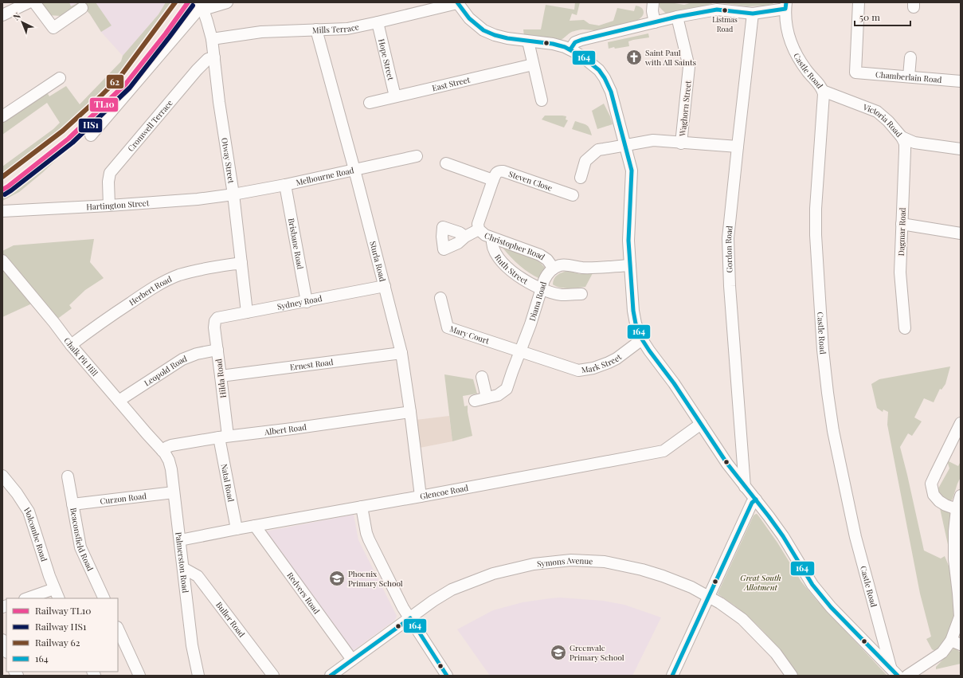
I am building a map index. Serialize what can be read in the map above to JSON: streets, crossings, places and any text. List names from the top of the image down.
{
  "streets": {
    "street": [
      "Mills Terrace",
      "Hope Street",
      "Castle Road",
      "Chamberlain Road",
      "East Street",
      "Waghorn Street",
      "Victoria Road",
      "Cromwell Terrace",
      "Otway Street",
      "Melbourne Road",
      "Steven Close",
      "Hartington Street",
      "Dagmar Road",
      "Brisbane Road",
      "Christopher Road",
      "Gordon Road",
      "Sturla Road",
      "Ruth Street",
      "Herbert Road",
      "Diana Road",
      "Sydney Road",
      "Mary Court",
      "Chalk Pit Hill",
      "Mark Street",
      "Ernest Road",
      "Leopold Road",
      "Hilda Road",
      "Albert Road",
      "Natal Road",
      "Glencoe Road",
      "Curzon Road",
      "Holcombe Road",
      "Beaconsfield Road",
      "Palmerston Road",
      "Symons Avenue",
      "Redvers Road",
      "Buller Road"
    ]
  },
  "crossings": [
    ["Mills Terrace", "Hope Street"],
    ["Mills Terrace", "Otway Street"],
    ["Mills Terrace", "Sturla Road"],
    ["Hope Street", "East Street"],
    ["Castle Road", "Victoria Road"],
    ["Victoria Road", "Dagmar Road"],
    ["Cromwell Terrace", "Otway Street"],
    ["Cromwell Terrace", "Hartington Street"],
    ["Otway Street", "Melbourne Road"],
    ["Otway Street", "Hartington Street"],
    ["Otway Street", "Herbert Road"],
    ["Otway Street", "Sydney Road"],
    ["Melbourne Road", "Hartington Street"],
    ["Melbourne Road", "Brisbane Road"],
    ["Melbourne Road", "Sturla Road"],
    ["Steven Close", "Christopher Road"],
    ["Brisbane Road", "Sydney Road"],
    ["Christopher Road", "Ruth Street"],
    ["Christopher Road", "Diana Road"],
    ["Sturla Road", "Sydney Road"],
    ["Sturla Road", "Ernest Road"],
    ["Sturla Road", "Albert Road"],
    ["Sturla Road", "Glencoe Road"],
    ["Ruth Street", "Diana Road"],
    ["Herbert Road", "Chalk Pit Hill"],
    ["Diana Road", "Mary Court"],
    ["Diana Road", "Mark Street"],
    ["Sydney Road", "Hilda Road"],
    ["Mary Court", "Mark Street"],
    ["Chalk Pit Hill", "Leopold Road"],
    ["Chalk Pit Hill", "Albert Road"],
    ["Chalk Pit Hill", "Palmerston Road"],
    ["Ernest Road", "Hilda Road"],
    ["Leopold Road", "Hilda Road"],
    ["Hilda Road", "Albert Road"],
    ["Hilda Road", "Natal Road"],
    ["Albert Road", "Natal Road"],
    ["Albert Road", "Palmerston Road"],
    ["Natal Road", "Glencoe Road"],
    ["Glencoe Road", "Palmerston Road"],
    ["Glencoe Road", "Redvers Road"],
    ["Curzon Road", "Beaconsfield Road"],
    ["Curzon Road", "Palmerston Road"],
    ["Palmerston Road", "Buller Road"],
    ["Symons Avenue", "Redvers Road"]
  ],
  "parks": ["Great South Allotment"],
  "places": {
    "other": ["Listmas Road"],
    "church": ["Saint Paul with All Saints"],
    "school or university": ["Phoenix Primary School", "Greenvale Primary School"]
  },
  "lines": [
    "rail line TL10",
    "rail line 62",
    "transit line 164",
    "rail line HS1"
  ],
  "legend": [
    "Railway TL10",
    "Railway HS1",
    "Railway 62",
    "164"
  ],
  "scale_bar": "50 m",
  "north": "top left"
}
